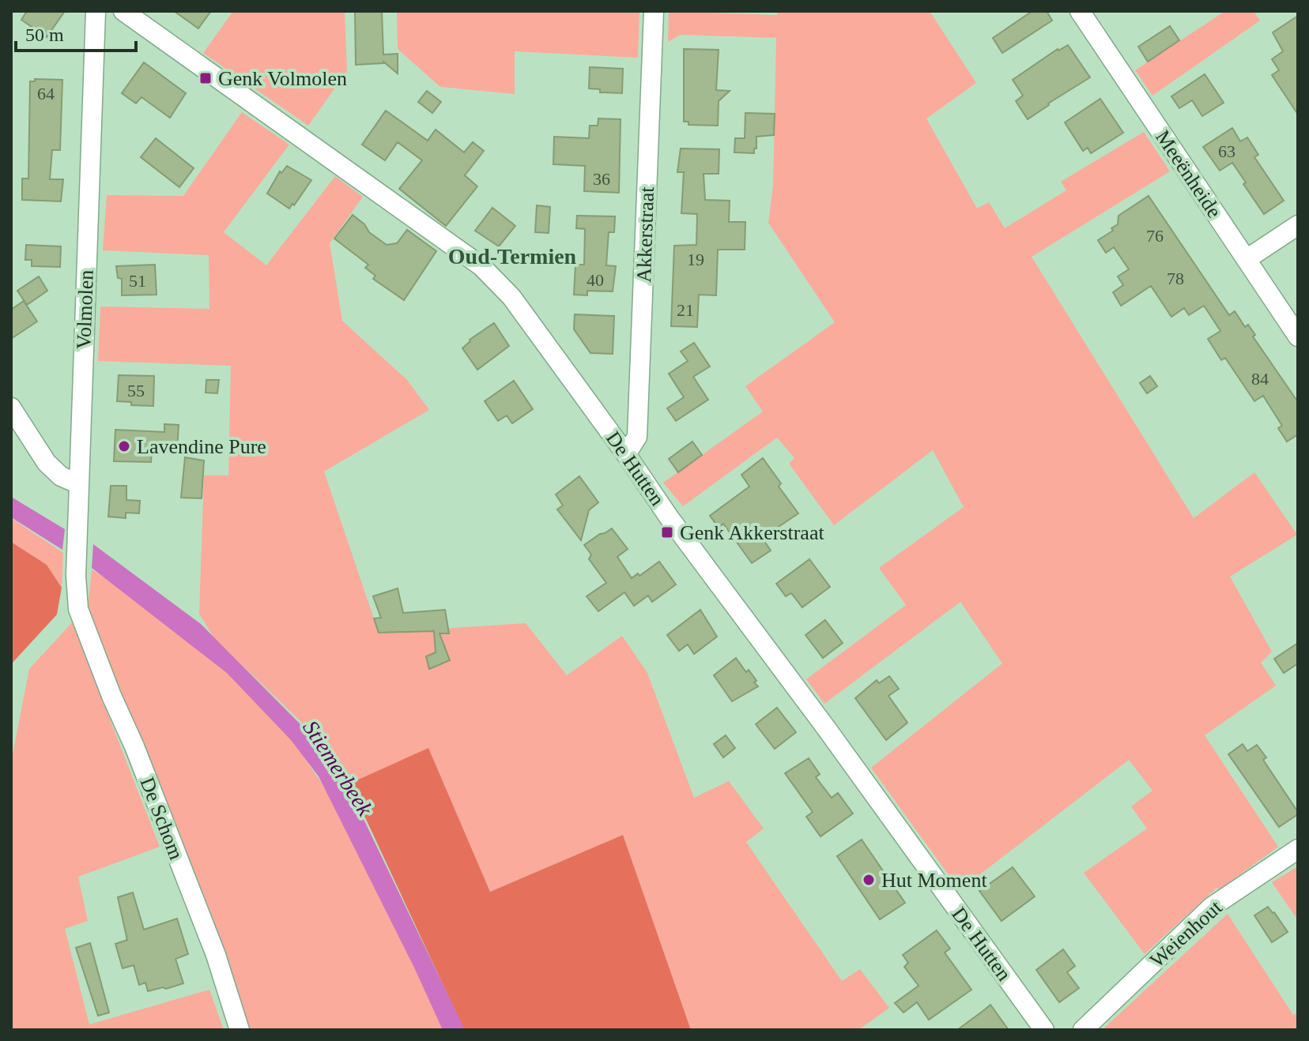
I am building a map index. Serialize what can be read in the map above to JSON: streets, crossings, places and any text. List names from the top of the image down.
{
  "streets": {
    "street": [
      "Meeënheide",
      "Akkerstraat",
      "Volmolen",
      "De Hutten",
      "De Schom",
      "Weienhout"
    ]
  },
  "crossings": [
    ["Akkerstraat", "De Hutten"],
    ["Volmolen", "De Schom"]
  ],
  "districts": ["Oud-Termien"],
  "water": ["Stiemerbeek"],
  "places": {
    "transit": ["Genk Volmolen", "Genk Akkerstraat"],
    "other": ["Lavendine Pure", "Hut Moment"]
  },
  "house_numbers": [
    "64",
    "63",
    "36",
    "76",
    "19",
    "78",
    "40",
    "51",
    "21",
    "84",
    "55"
  ],
  "scale_bar": "50 m"
}
